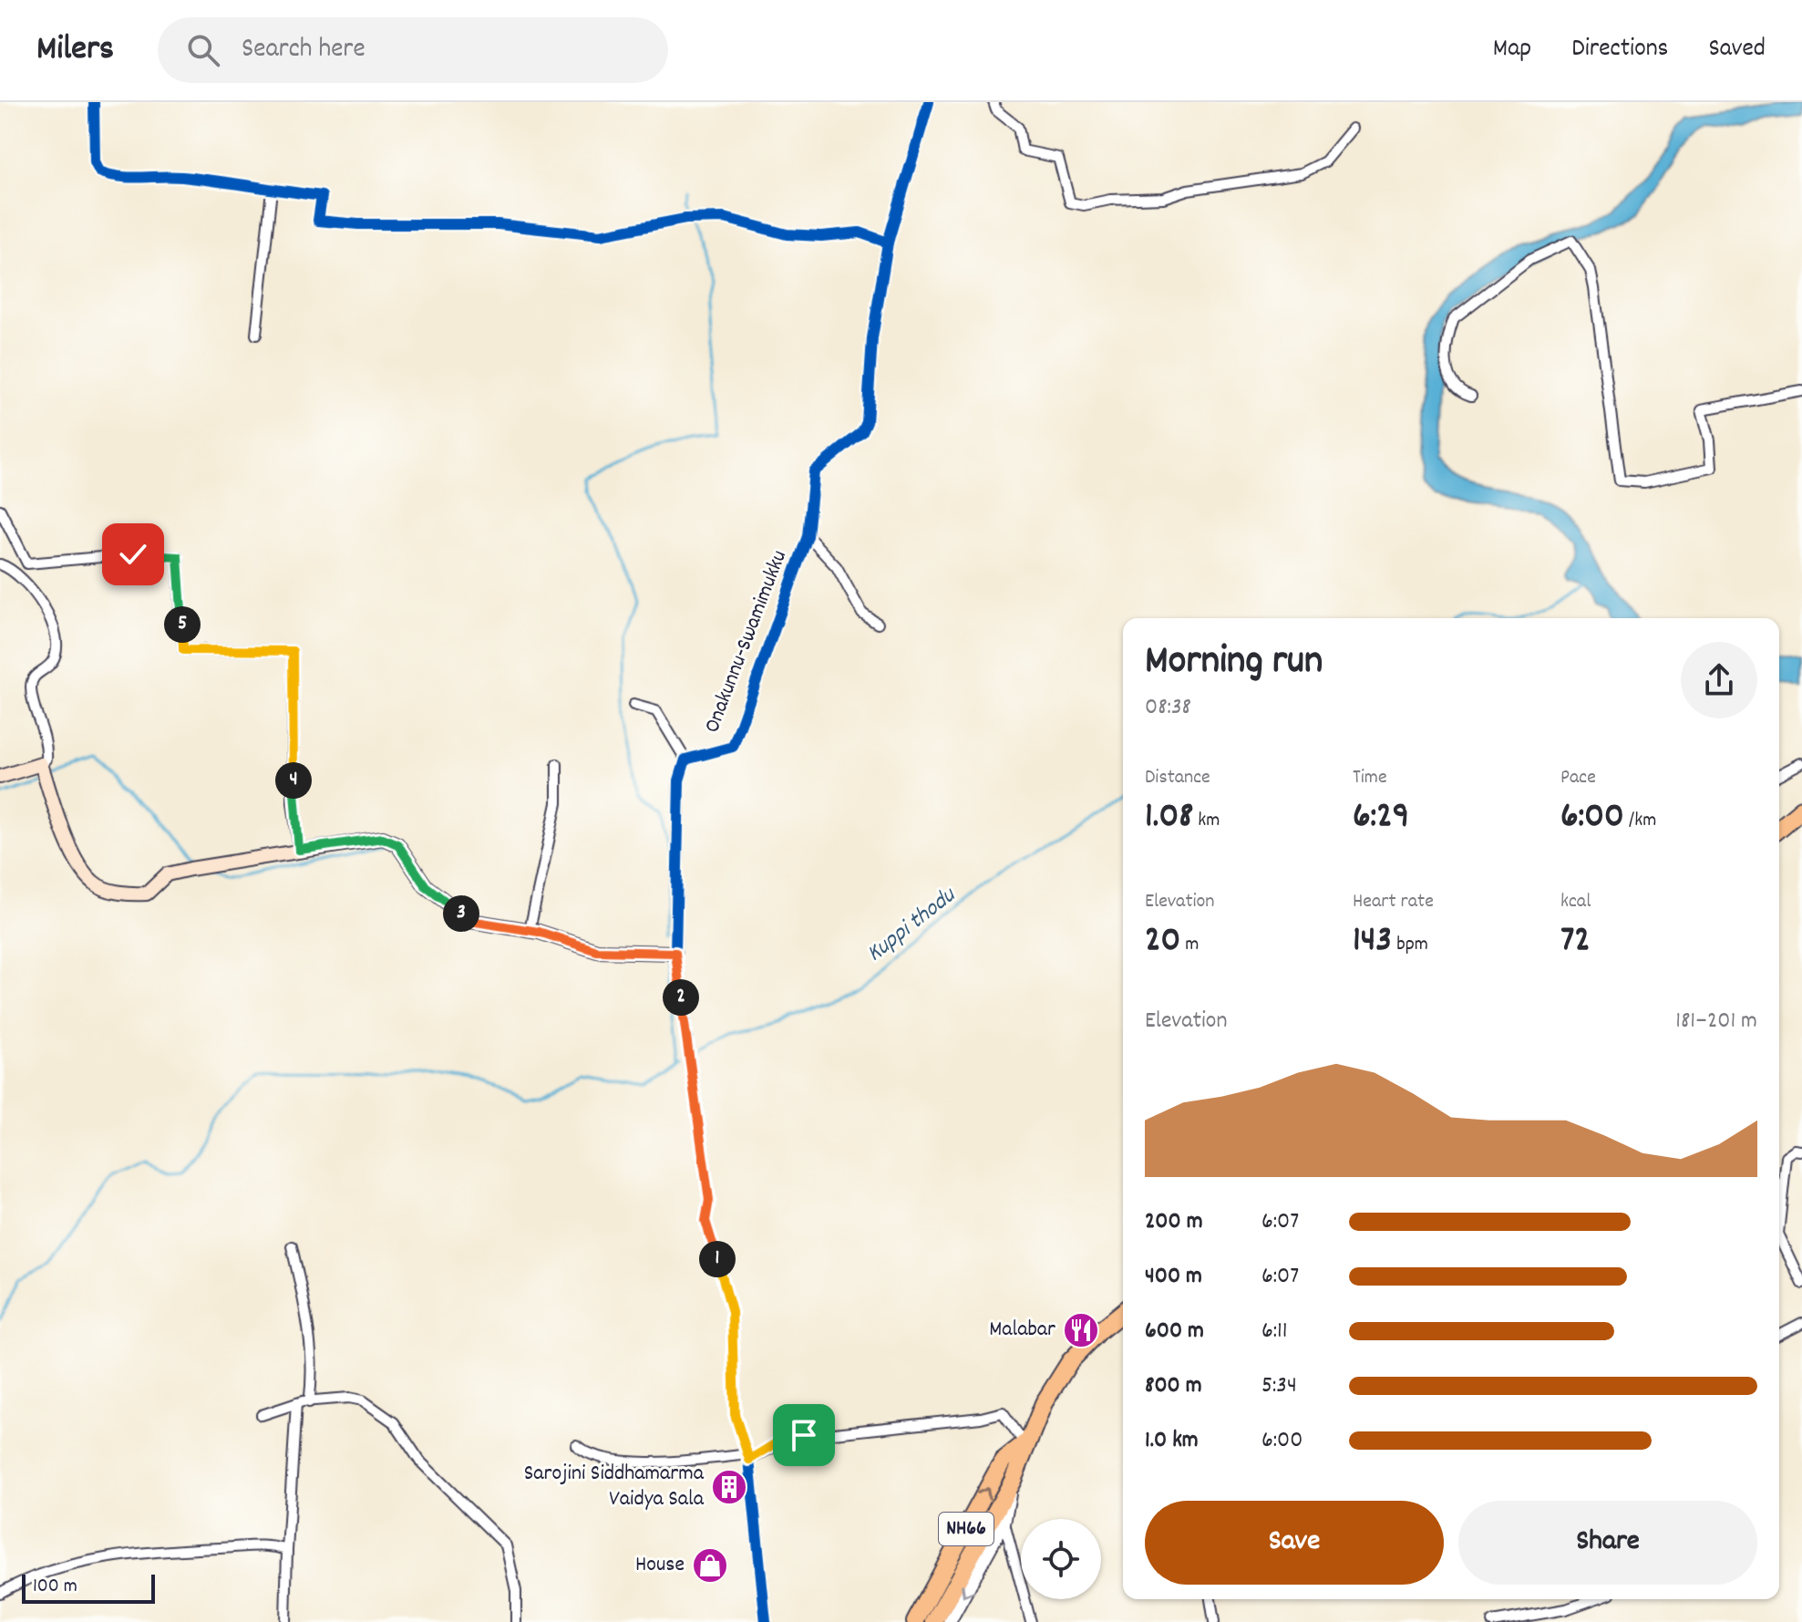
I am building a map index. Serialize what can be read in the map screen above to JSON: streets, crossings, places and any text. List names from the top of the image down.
{
  "streets": {
    "highway": ["NH66"],
    "street": ["Onakunnu-Swamimukku"]
  },
  "water": ["Kuppi thodu"],
  "places": {
    "restaurant": ["Malabar"],
    "building": ["Sarojini Siddhamarma Vaidya Sala"],
    "shop": ["House"]
  },
  "scale_bar": "100 m",
  "page": {
    "header": "Milers",
    "search": "Search here",
    "nav": ["Map", "Directions", "Saved"],
    "pins": [
      "5",
      "4",
      "3",
      "2",
      "1"
    ],
    "heading": ["Morning run", "08:38"],
    "stats": [
      ["Distance", "1.08 km"],
      ["Time", "6:29"],
      ["Pace", "6:00 /km"],
      ["Elevation", "20 m"],
      ["Heart rate", "143 bpm"],
      ["kcal", "72"]
    ],
    "chart": ["Elevation", "181–201 m"],
    "list": [
      {
        "name": "200 m",
        "note": "6:07"
      },
      {
        "name": "400 m",
        "note": "6:07"
      },
      {
        "name": "600 m",
        "note": "6:11"
      },
      {
        "name": "800 m",
        "note": "5:34"
      },
      {
        "name": "1.0 km",
        "note": "6:00"
      }
    ],
    "buttons": ["Save", "Share"],
    "scale": "100 m"
  }
}
